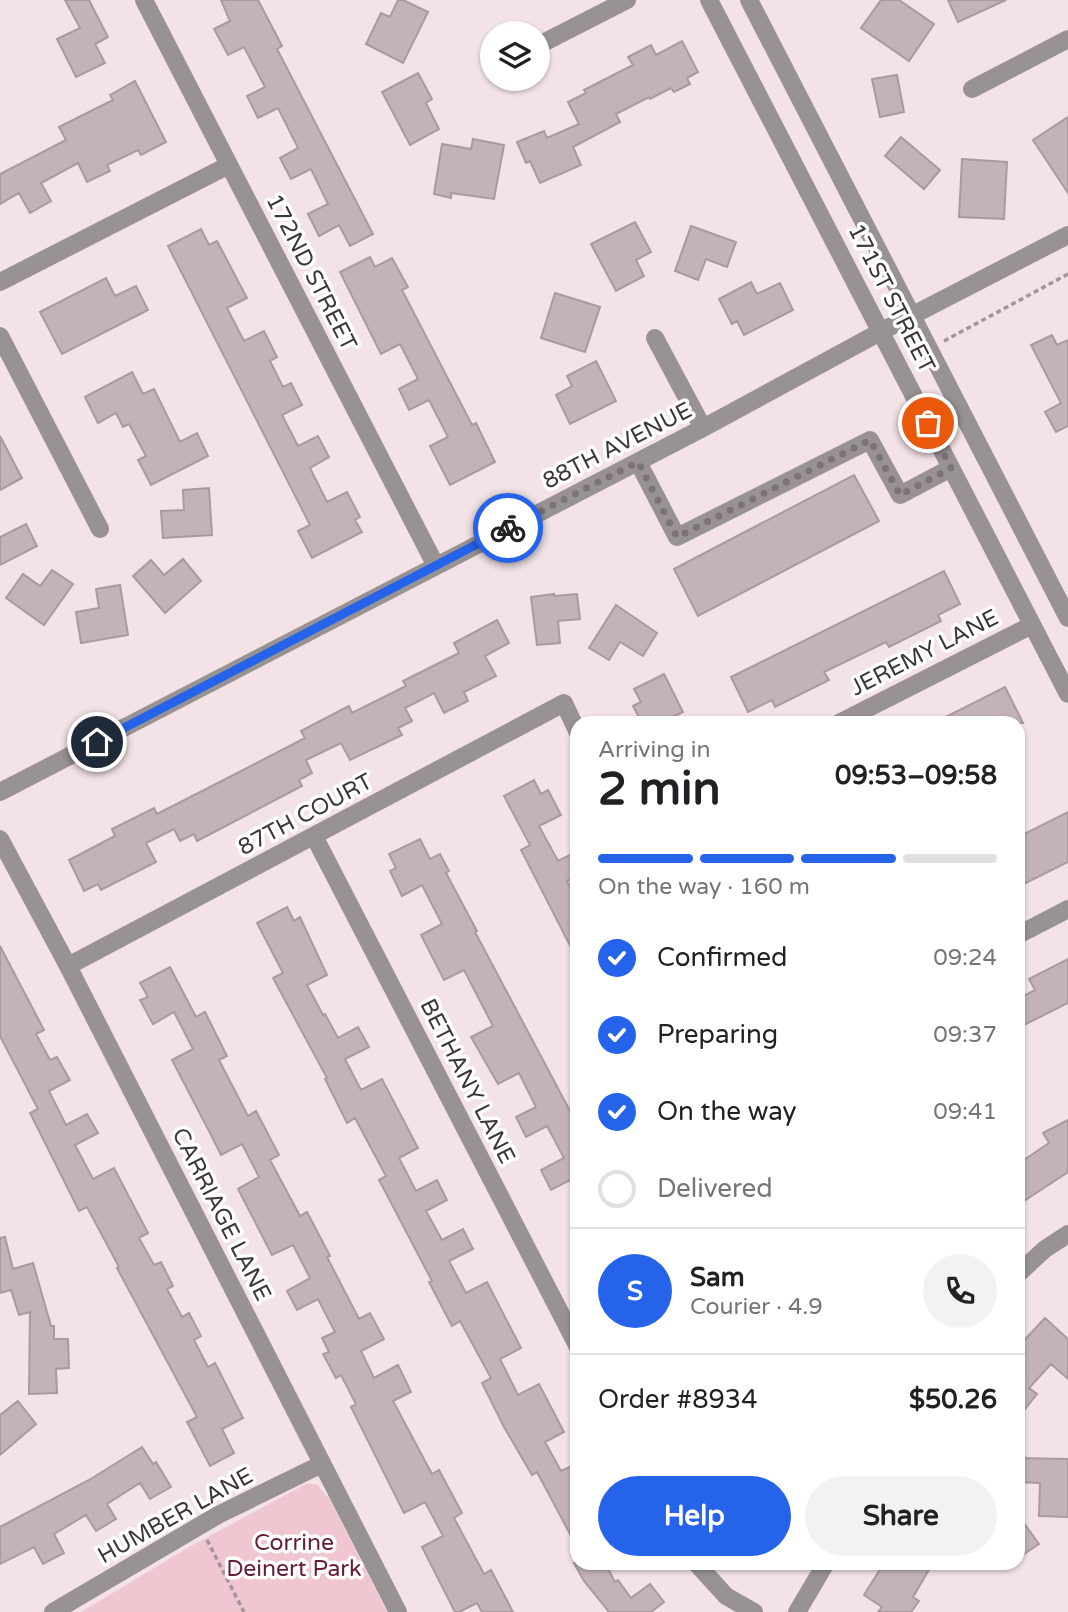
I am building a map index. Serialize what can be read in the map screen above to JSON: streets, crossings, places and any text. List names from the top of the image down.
{
  "streets": {
    "street": [
      "172ND STREET",
      "171ST STREET",
      "88TH AVENUE",
      "JEREMY LANE",
      "87TH COURT",
      "BETHANY LANE",
      "CARRIAGE LANE",
      "HUMBER LANE"
    ]
  },
  "crossings": [
    ["172ND STREET", "88TH AVENUE"],
    ["171ST STREET", "88TH AVENUE"],
    ["171ST STREET", "JEREMY LANE"],
    ["87TH COURT", "BETHANY LANE"],
    ["87TH COURT", "CARRIAGE LANE"],
    ["CARRIAGE LANE", "HUMBER LANE"]
  ],
  "parks": ["Corrine Deinert Park"],
  "page": {
    "heading": ["2 min", "Arriving in", "09:53–09:58"],
    "panel": [
      "Sam",
      "Courier · 4.9",
      "Order #8934",
      "$50.26"
    ],
    "bar": "On the way · 160 m",
    "list": [
      ["Confirmed", "09:24"],
      ["Preparing", "09:37"],
      ["On the way", "09:41"],
      "Delivered"
    ],
    "round": "S",
    "buttons": ["Help", "Share"]
  }
}
